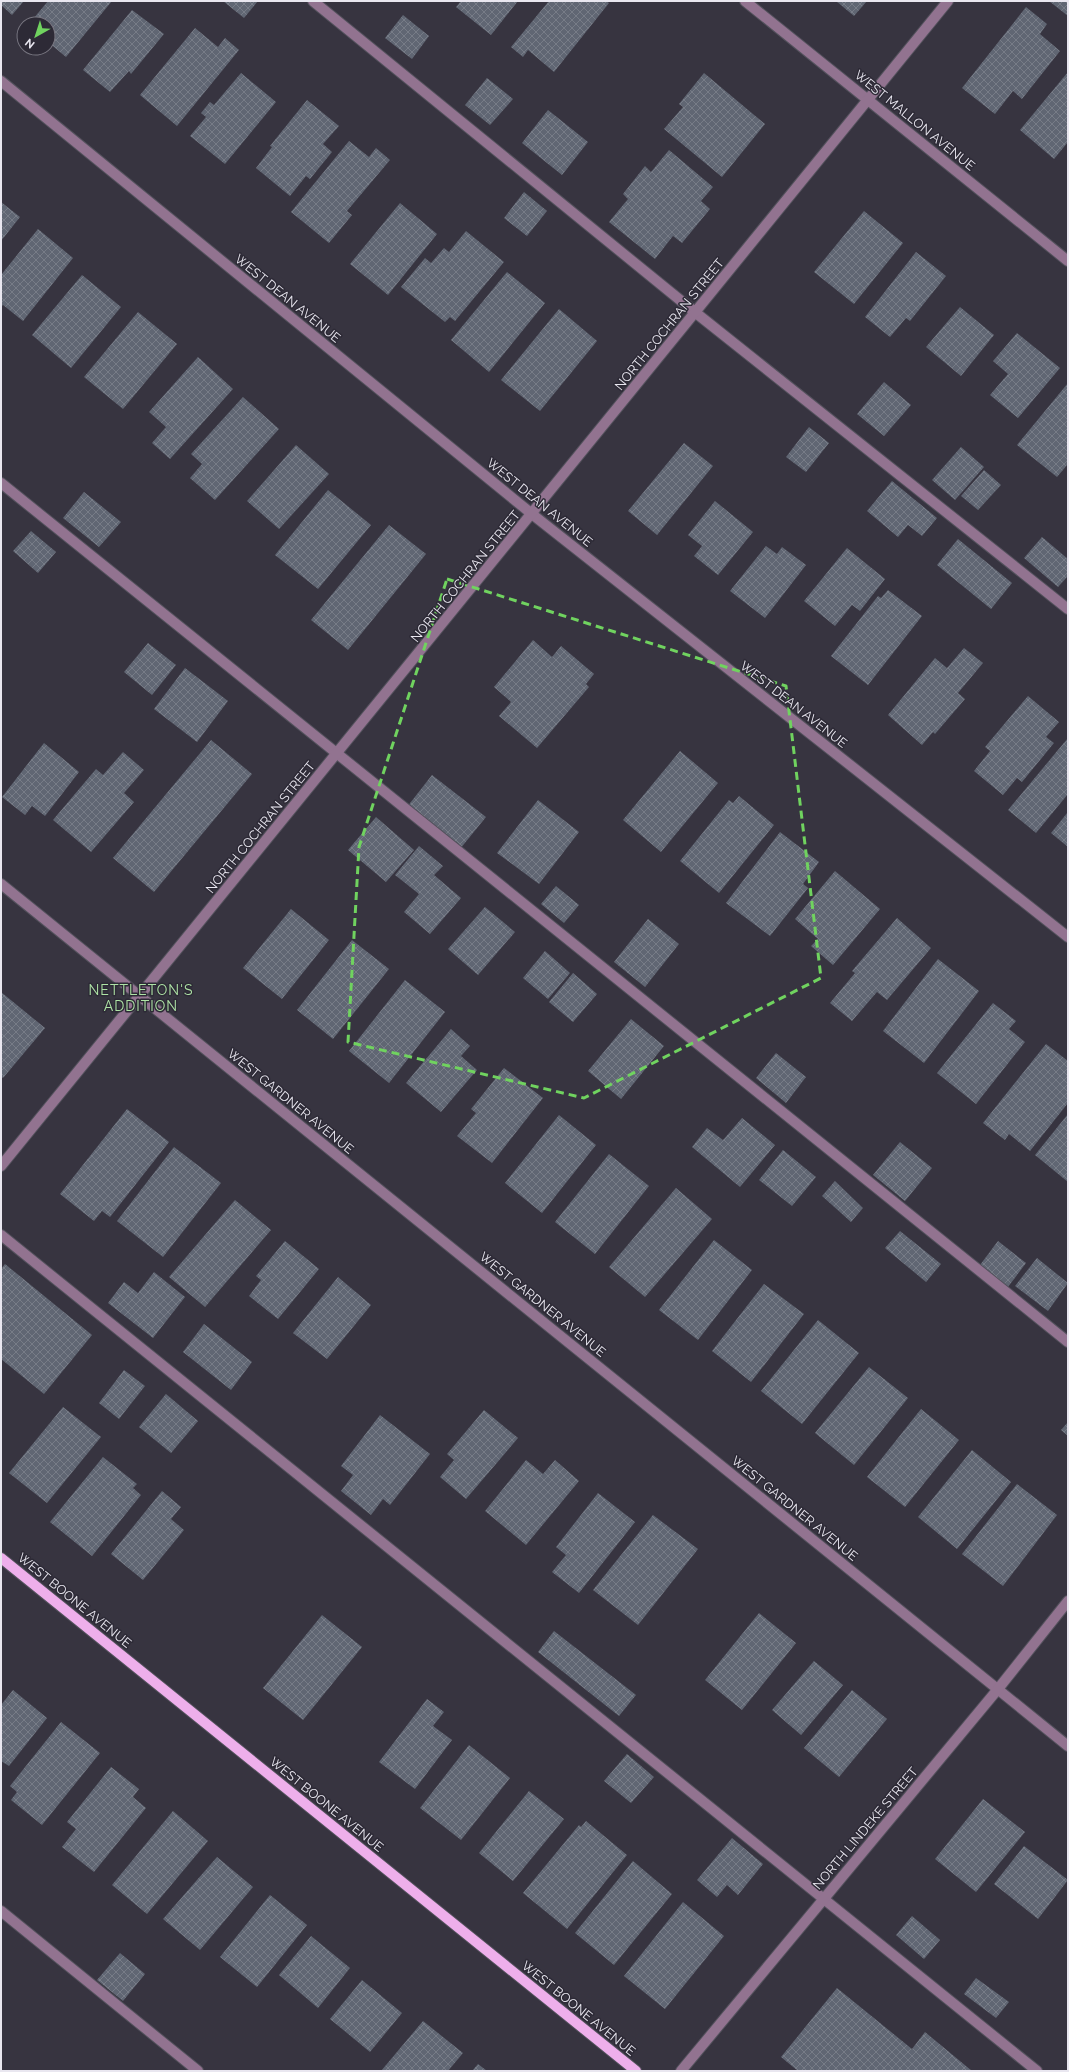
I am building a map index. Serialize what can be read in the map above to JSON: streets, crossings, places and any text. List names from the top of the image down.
{
  "streets": {
    "main road": ["WEST BOONE AVENUE"],
    "street": [
      "WEST MALLON AVENUE",
      "WEST DEAN AVENUE",
      "NORTH COCHRAN STREET",
      "WEST GARDNER AVENUE",
      "NORTH LINDEKE STREET"
    ]
  },
  "crossings": [
    ["WEST MALLON AVENUE", "NORTH COCHRAN STREET"],
    ["WEST DEAN AVENUE", "NORTH COCHRAN STREET"],
    ["NORTH COCHRAN STREET", "WEST GARDNER AVENUE"],
    ["WEST GARDNER AVENUE", "NORTH LINDEKE STREET"]
  ],
  "districts": ["NETTLETON'S ADDITION"],
  "north": "bottom left"
}
